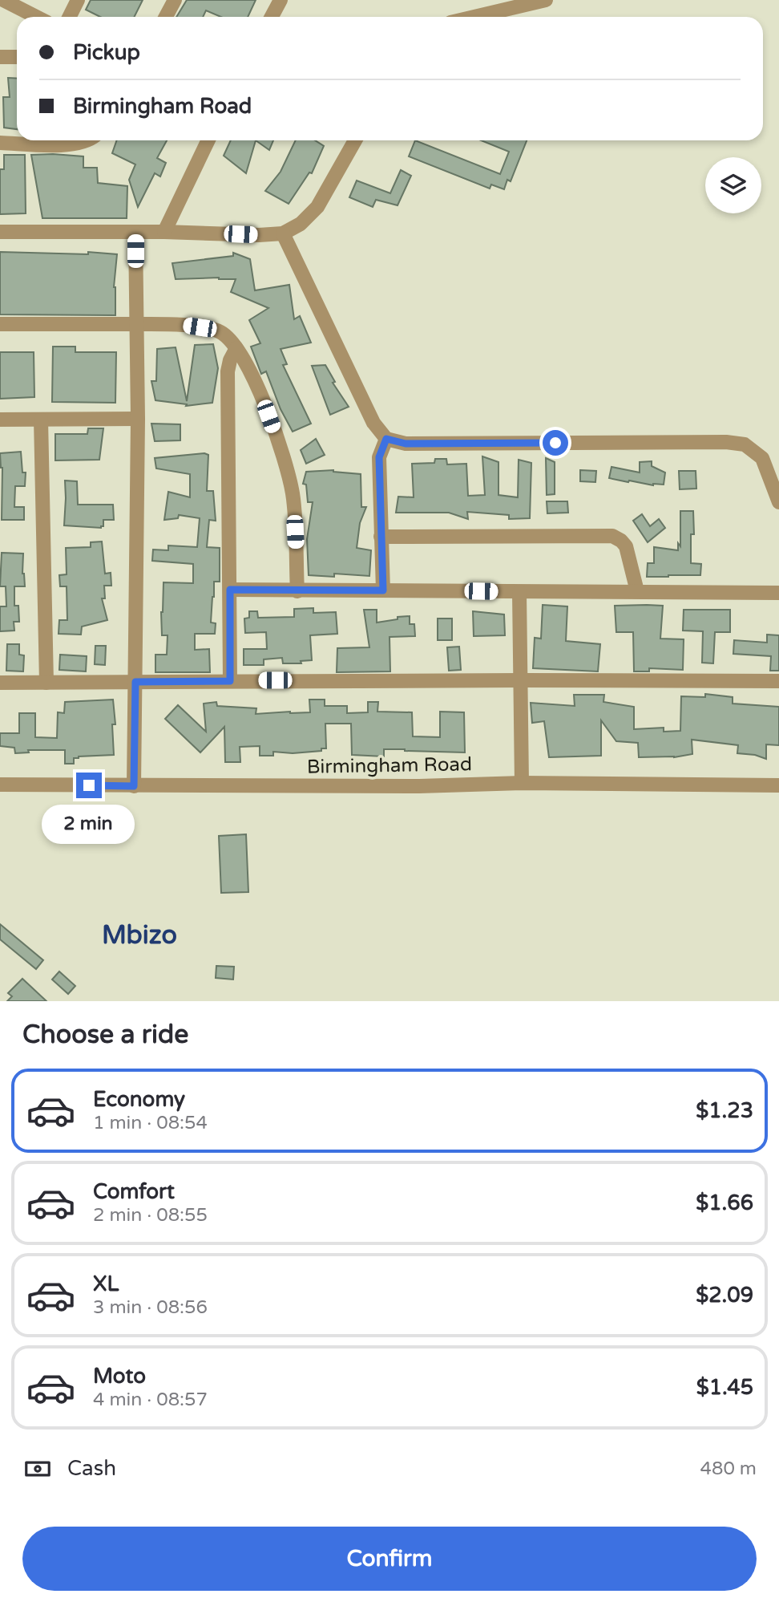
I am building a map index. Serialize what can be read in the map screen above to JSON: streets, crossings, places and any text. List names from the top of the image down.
{
  "streets": {
    "street": ["Birmingham Road"]
  },
  "districts": ["Mbizo"],
  "page": {
    "banner": ["Pickup", "Birmingham Road"],
    "bubble": "2 min",
    "heading": "Choose a ride",
    "list": [
      {
        "name": "Economy",
        "note": "1 min · 08:54",
        "value": "$1.23"
      },
      {
        "name": "Comfort",
        "note": "2 min · 08:55",
        "value": "$1.66"
      },
      {
        "name": "XL",
        "note": "3 min · 08:56",
        "value": "$2.09"
      },
      {
        "name": "Moto",
        "note": "4 min · 08:57",
        "value": "$1.45"
      }
    ],
    "pay": ["Cash", "480 m"],
    "buttons": "Confirm"
  }
}
